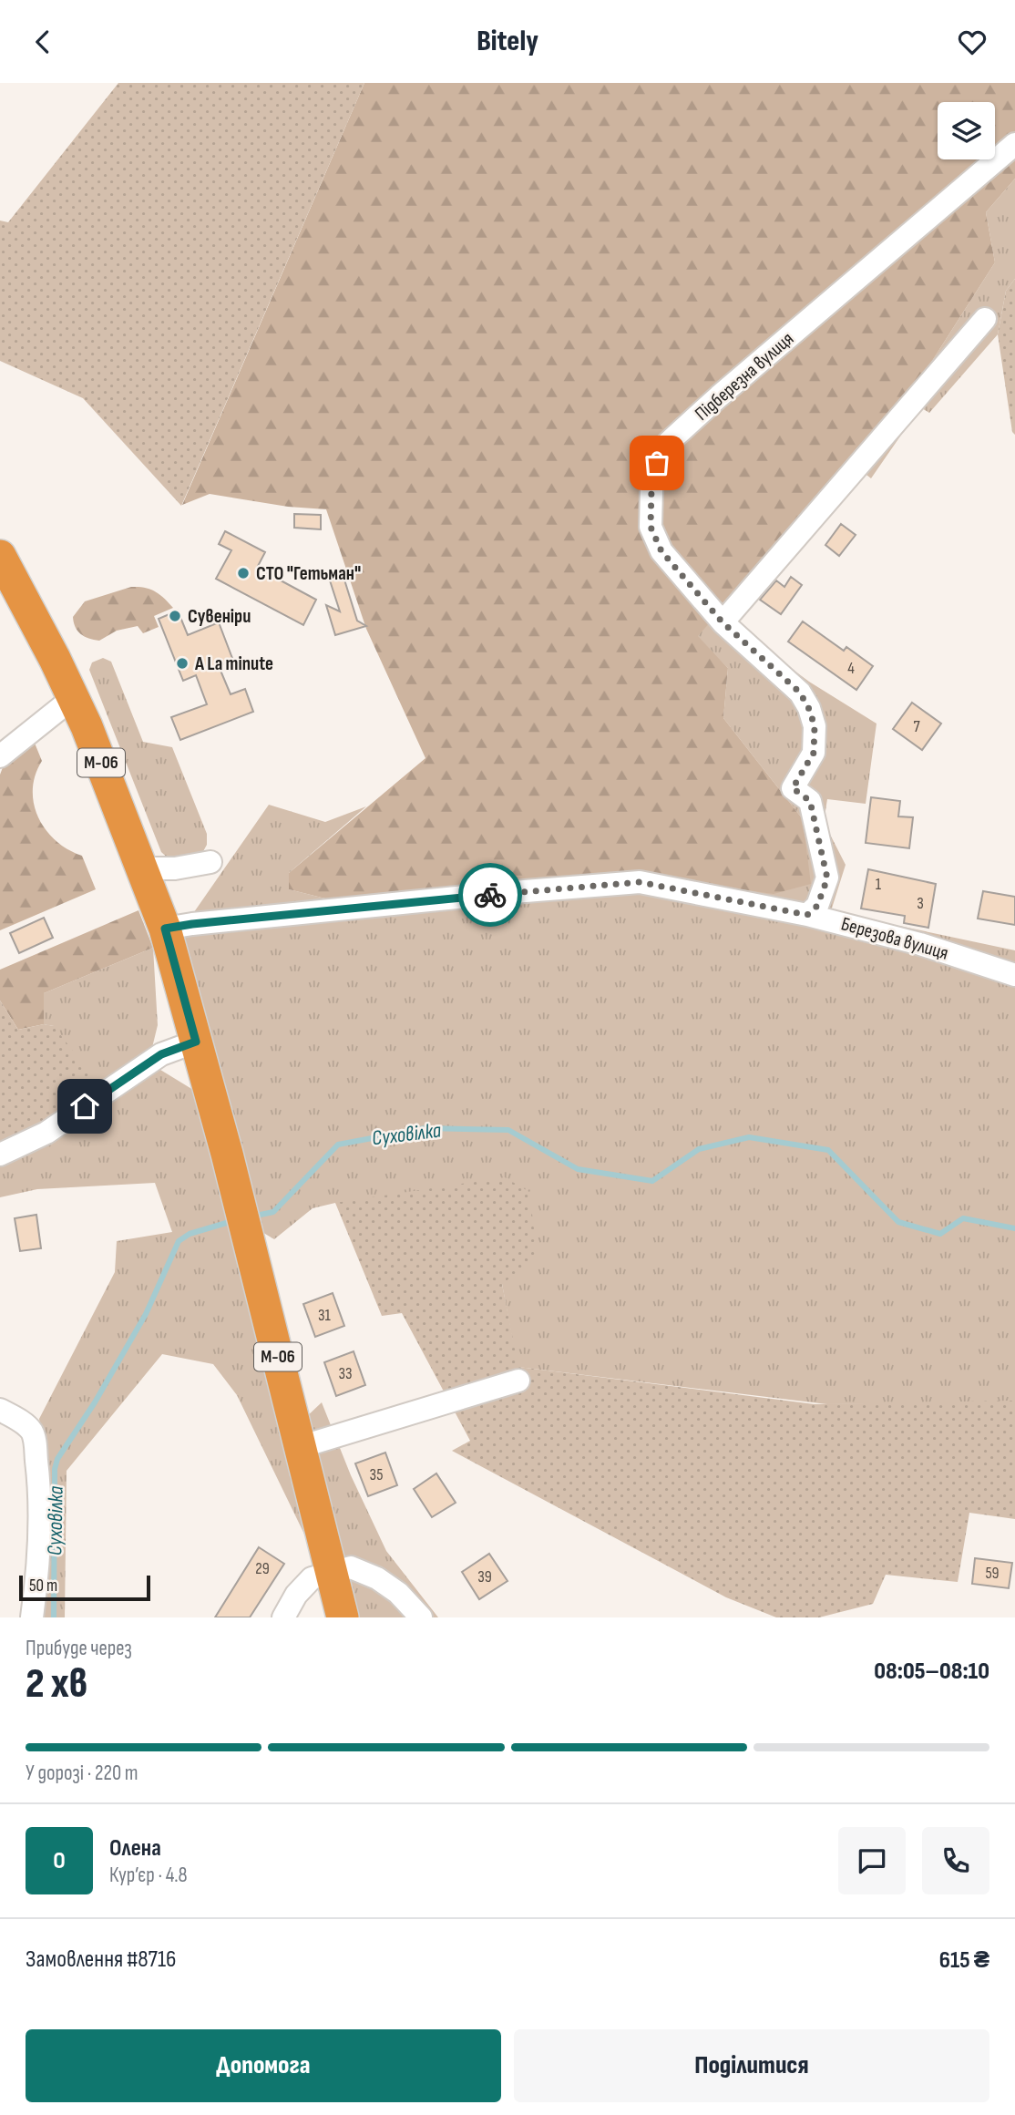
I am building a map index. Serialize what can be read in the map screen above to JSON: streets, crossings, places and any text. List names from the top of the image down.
{
  "streets": {
    "highway": ["М-06"],
    "street": ["Підберезна вулиця", "Березова вулиця"]
  },
  "crossings": [
    ["Підберезна вулиця", "Березова вулиця"],
    ["М-06", "Березова вулиця"]
  ],
  "water": ["Суховілка"],
  "places": ["СТО \"Гетьман\"", "Сувеніри", "A La minute"],
  "house_numbers": [
    "4",
    "7",
    "1",
    "3",
    "31",
    "33",
    "35",
    "29",
    "59",
    "39"
  ],
  "scale_bar": "50 m",
  "page": {
    "header": "Bitely",
    "scale": "50 m",
    "heading": ["2 хв", "Прибуде через", "08:05–08:10"],
    "panel": [
      "Олена",
      "Кур’єр · 4.8",
      "Замовлення #8716",
      "615 ₴"
    ],
    "bar": "У дорозі · 220 m",
    "round": "О",
    "buttons": ["Допомога", "Поділитися"]
  }
}
